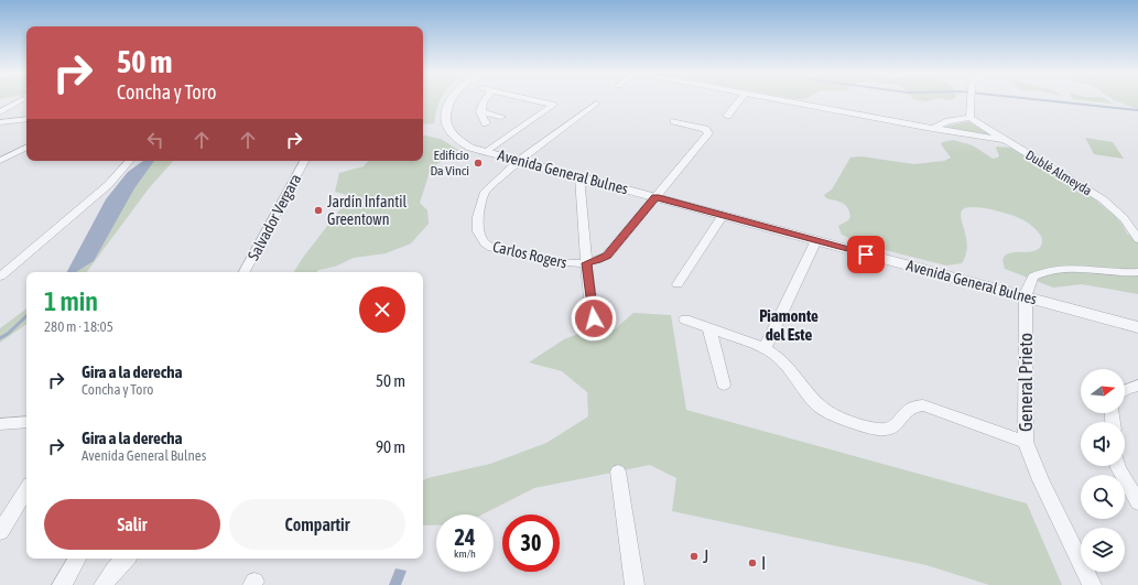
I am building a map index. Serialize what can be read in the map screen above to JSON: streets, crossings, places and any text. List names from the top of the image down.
{
  "streets": {
    "street": [
      "Avenida General Bulnes",
      "Dublé Almeyda",
      "Salvador Vergara",
      "Carlos Rogers",
      "General Prieto"
    ]
  },
  "crossings": [
    ["Avenida General Bulnes", "Carlos Rogers"],
    ["Avenida General Bulnes", "General Prieto"]
  ],
  "districts": ["Piamonte del Este"],
  "places": [
    "Edificio Da Vinci",
    "Jardín Infantil Greentown",
    "J",
    "I"
  ],
  "north": "right",
  "page": {
    "turn": ["50 m", "Concha y Toro"],
    "heading": ["1 min", "280 m · 18:05"],
    "list": [
      {
        "name": "Gira a la derecha",
        "note": "Concha y Toro",
        "value": "50 m"
      },
      {
        "name": "Gira a la derecha",
        "note": "Avenida General Bulnes",
        "value": "90 m"
      }
    ],
    "buttons": ["Salir", "Compartir"],
    "speed": "24 km/h",
    "limit": "30"
  }
}
